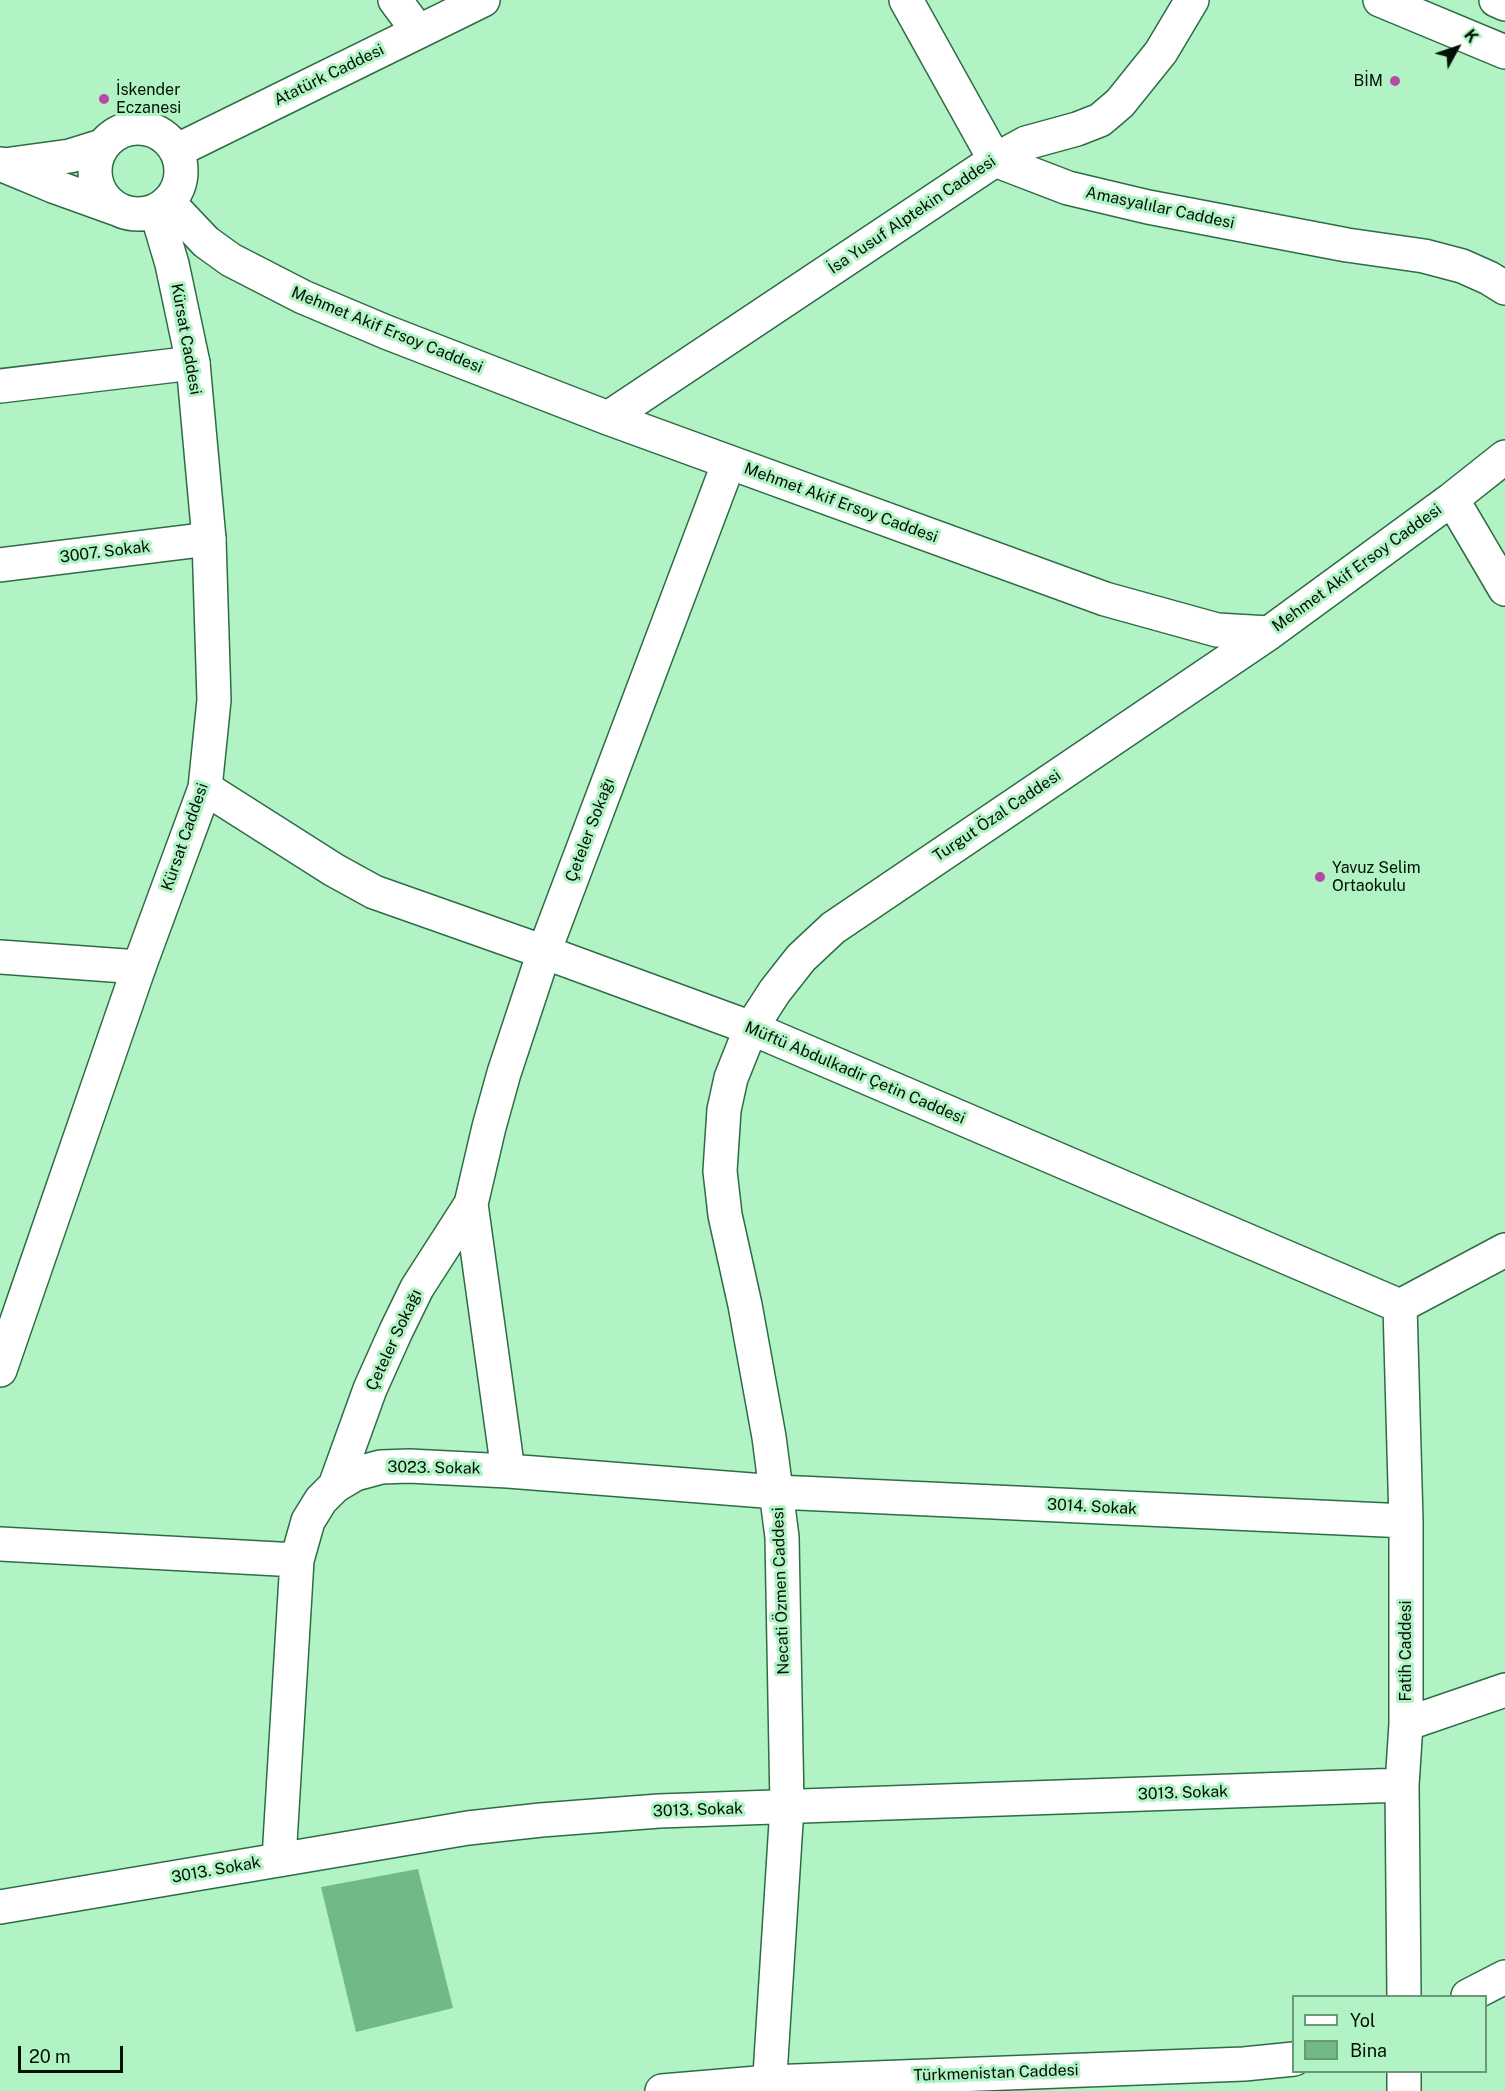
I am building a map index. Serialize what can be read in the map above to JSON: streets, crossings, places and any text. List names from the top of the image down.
{
  "streets": {
    "street": [
      "Atatürk Caddesi",
      "Amasyalılar Caddesi",
      "İsa Yusuf Alptekin Caddesi",
      "Mehmet Akif Ersoy Caddesi",
      "Kürsat Caddesi",
      "3007. Sokak",
      "Turgut Özal Caddesi",
      "Çeteler Sokağı",
      "Müftü Abdulkadir Çetin Caddesi",
      "3023. Sokak",
      "3014. Sokak",
      "Necati Özmen Caddesi",
      "Fatih Caddesi",
      "3013. Sokak",
      "Türkmenistan Caddesi"
    ]
  },
  "crossings": [
    ["Atatürk Caddesi", "Mehmet Akif Ersoy Caddesi"],
    ["Atatürk Caddesi", "Kürsat Caddesi"],
    ["Amasyalılar Caddesi", "İsa Yusuf Alptekin Caddesi"],
    ["İsa Yusuf Alptekin Caddesi", "Mehmet Akif Ersoy Caddesi"],
    ["Mehmet Akif Ersoy Caddesi", "Kürsat Caddesi"],
    ["Mehmet Akif Ersoy Caddesi", "Turgut Özal Caddesi"],
    ["Mehmet Akif Ersoy Caddesi", "Çeteler Sokağı"],
    ["Kürsat Caddesi", "3007. Sokak"],
    ["Kürsat Caddesi", "Müftü Abdulkadir Çetin Caddesi"],
    ["Turgut Özal Caddesi", "Müftü Abdulkadir Çetin Caddesi"],
    ["Turgut Özal Caddesi", "Necati Özmen Caddesi"],
    ["Çeteler Sokağı", "Müftü Abdulkadir Çetin Caddesi"],
    ["Çeteler Sokağı", "3023. Sokak"],
    ["Müftü Abdulkadir Çetin Caddesi", "Necati Özmen Caddesi"],
    ["Müftü Abdulkadir Çetin Caddesi", "Fatih Caddesi"],
    ["3023. Sokak", "3014. Sokak"],
    ["3023. Sokak", "Necati Özmen Caddesi"],
    ["3023. Sokak", "3013. Sokak"],
    ["3014. Sokak", "Necati Özmen Caddesi"],
    ["3014. Sokak", "Fatih Caddesi"],
    ["Necati Özmen Caddesi", "3013. Sokak"],
    ["Necati Özmen Caddesi", "Türkmenistan Caddesi"],
    ["Fatih Caddesi", "3013. Sokak"]
  ],
  "places": ["BİM", "İskender Eczanesi", "Yavuz Selim Ortaokulu"],
  "legend": ["Yol", "Bina"],
  "scale_bar": "20 m",
  "north": "top right"
}
